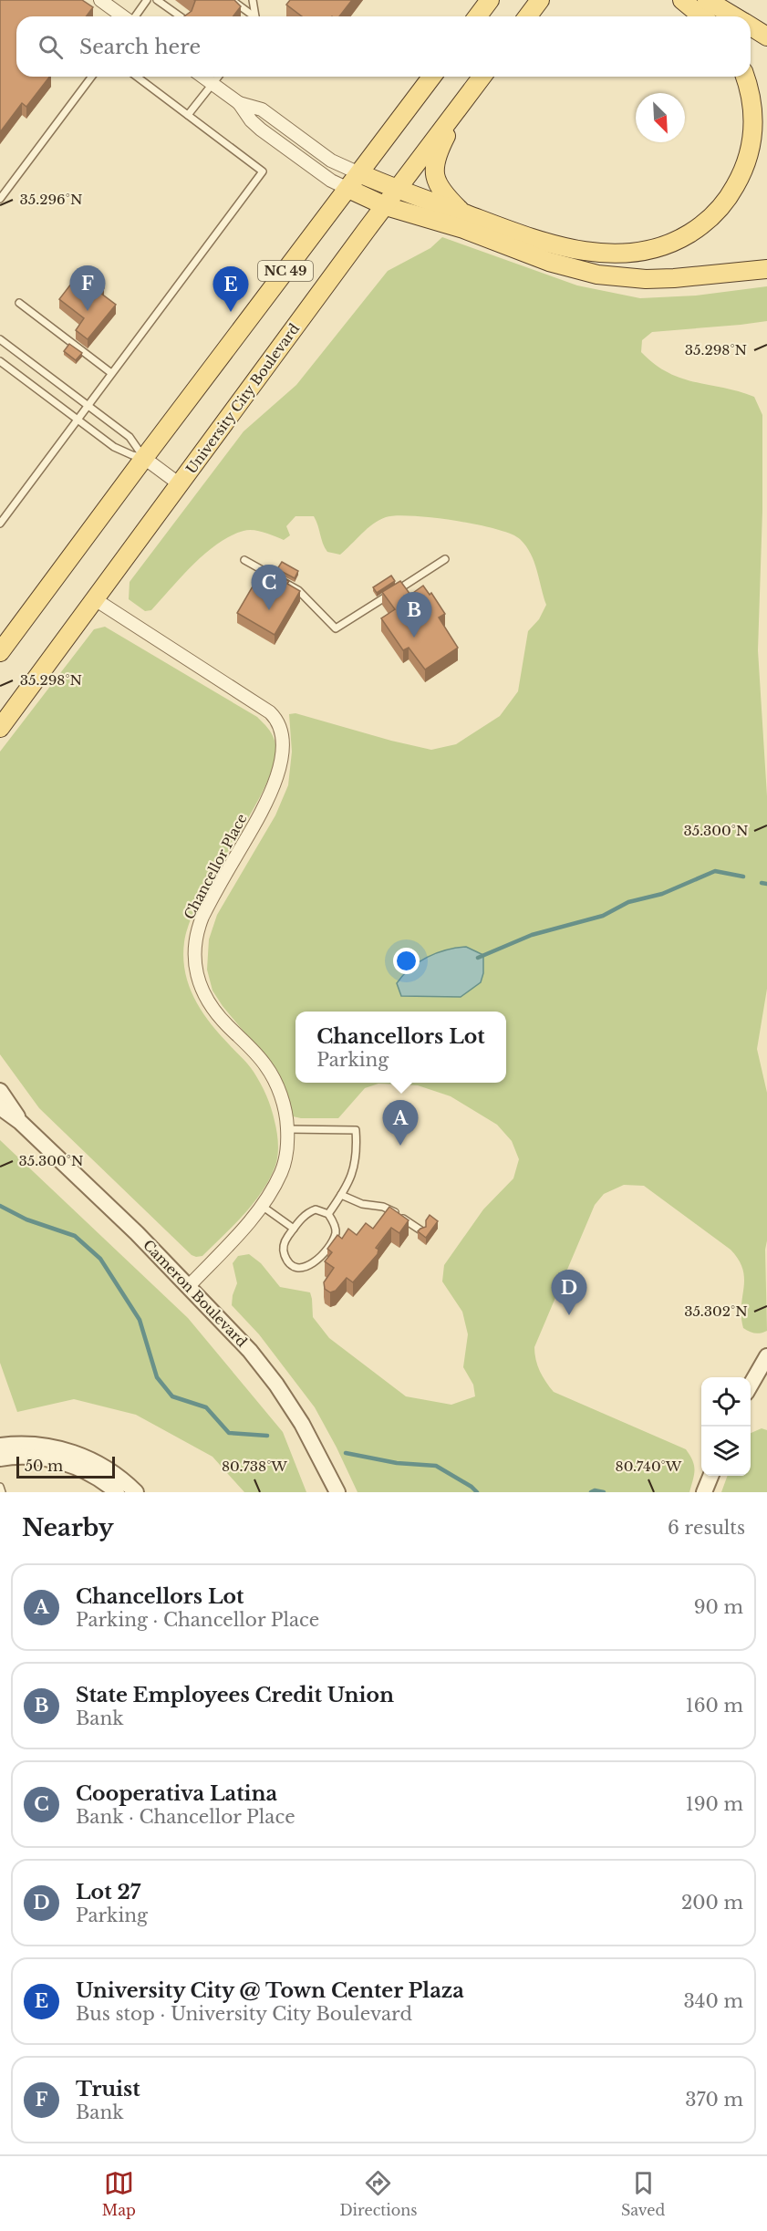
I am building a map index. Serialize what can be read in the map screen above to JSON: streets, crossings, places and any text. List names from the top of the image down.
{
  "streets": {
    "main road": ["NC 49", "University City Boulevard"],
    "street": ["Chancellor Place", "Cameron Boulevard"]
  },
  "crossings": [
    ["University City Boulevard", "Chancellor Place"],
    ["Chancellor Place", "Cameron Boulevard"]
  ],
  "scale_bar": "50 m",
  "north": "bottom right",
  "page": {
    "search": "Search here",
    "pins": [
      "F",
      "E",
      "C",
      "B",
      "A",
      "D"
    ],
    "popup": ["Chancellors Lot", "Parking"],
    "scale": "50 m",
    "heading": ["Nearby", "6 results"],
    "list": [
      {
        "mark": "A",
        "name": "Chancellors Lot",
        "note": "Parking · Chancellor Place",
        "value": "90 m"
      },
      {
        "mark": "B",
        "name": "State Employees Credit Union",
        "note": "Bank",
        "value": "160 m"
      },
      {
        "mark": "C",
        "name": "Cooperativa Latina",
        "note": "Bank · Chancellor Place",
        "value": "190 m"
      },
      {
        "mark": "D",
        "name": "Lot 27",
        "note": "Parking",
        "value": "200 m"
      },
      {
        "mark": "E",
        "name": "University City @ Town Center Plaza",
        "note": "Bus stop · University City Boulevard",
        "value": "340 m"
      },
      {
        "mark": "F",
        "name": "Truist",
        "note": "Bank",
        "value": "370 m"
      }
    ],
    "nav": ["Map", "Directions", "Saved"]
  },
  "coordinates": [
    "35.296°N",
    "35.298°N",
    "35.300°N",
    "35.302°N",
    "80.738°W",
    "80.740°W"
  ]
}
